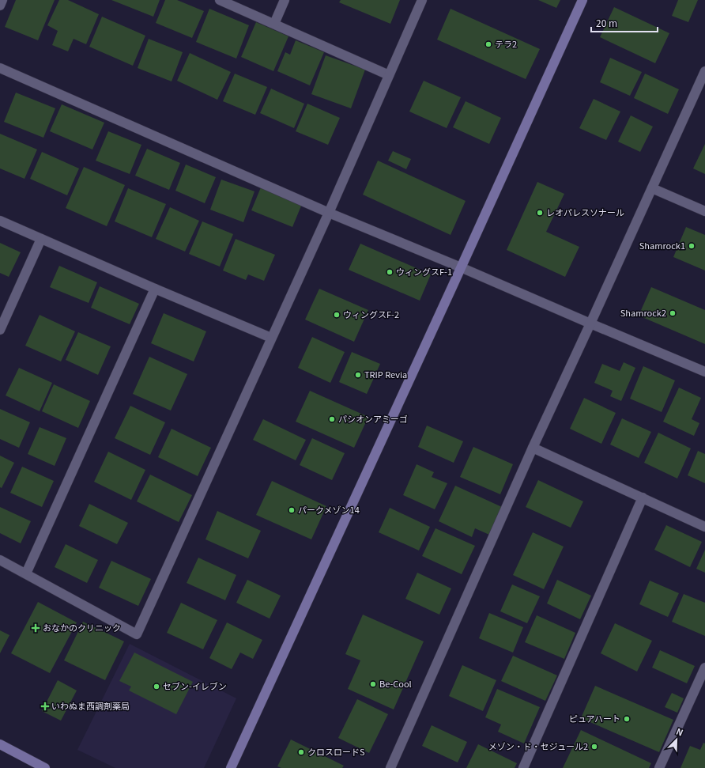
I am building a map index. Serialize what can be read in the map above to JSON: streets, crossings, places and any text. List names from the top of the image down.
{
  "places": {
    "other": [
      "テラ2",
      "レオパレスソナール",
      "Shamrock1",
      "ウィングスF-1",
      "Shamrock2",
      "ウィングスF-2",
      "TRIP Revia",
      "パシオンアミーゴ",
      "パークメゾン14",
      "Be-Cool",
      "セブン-イレブン",
      "ピュアハート",
      "メゾン・ド・セジュール2",
      "クロスロードS"
    ],
    "health": ["おなかのクリニック", "いわぬま西調剤薬局"]
  },
  "scale_bar": "20 m",
  "north": "top right"
}
